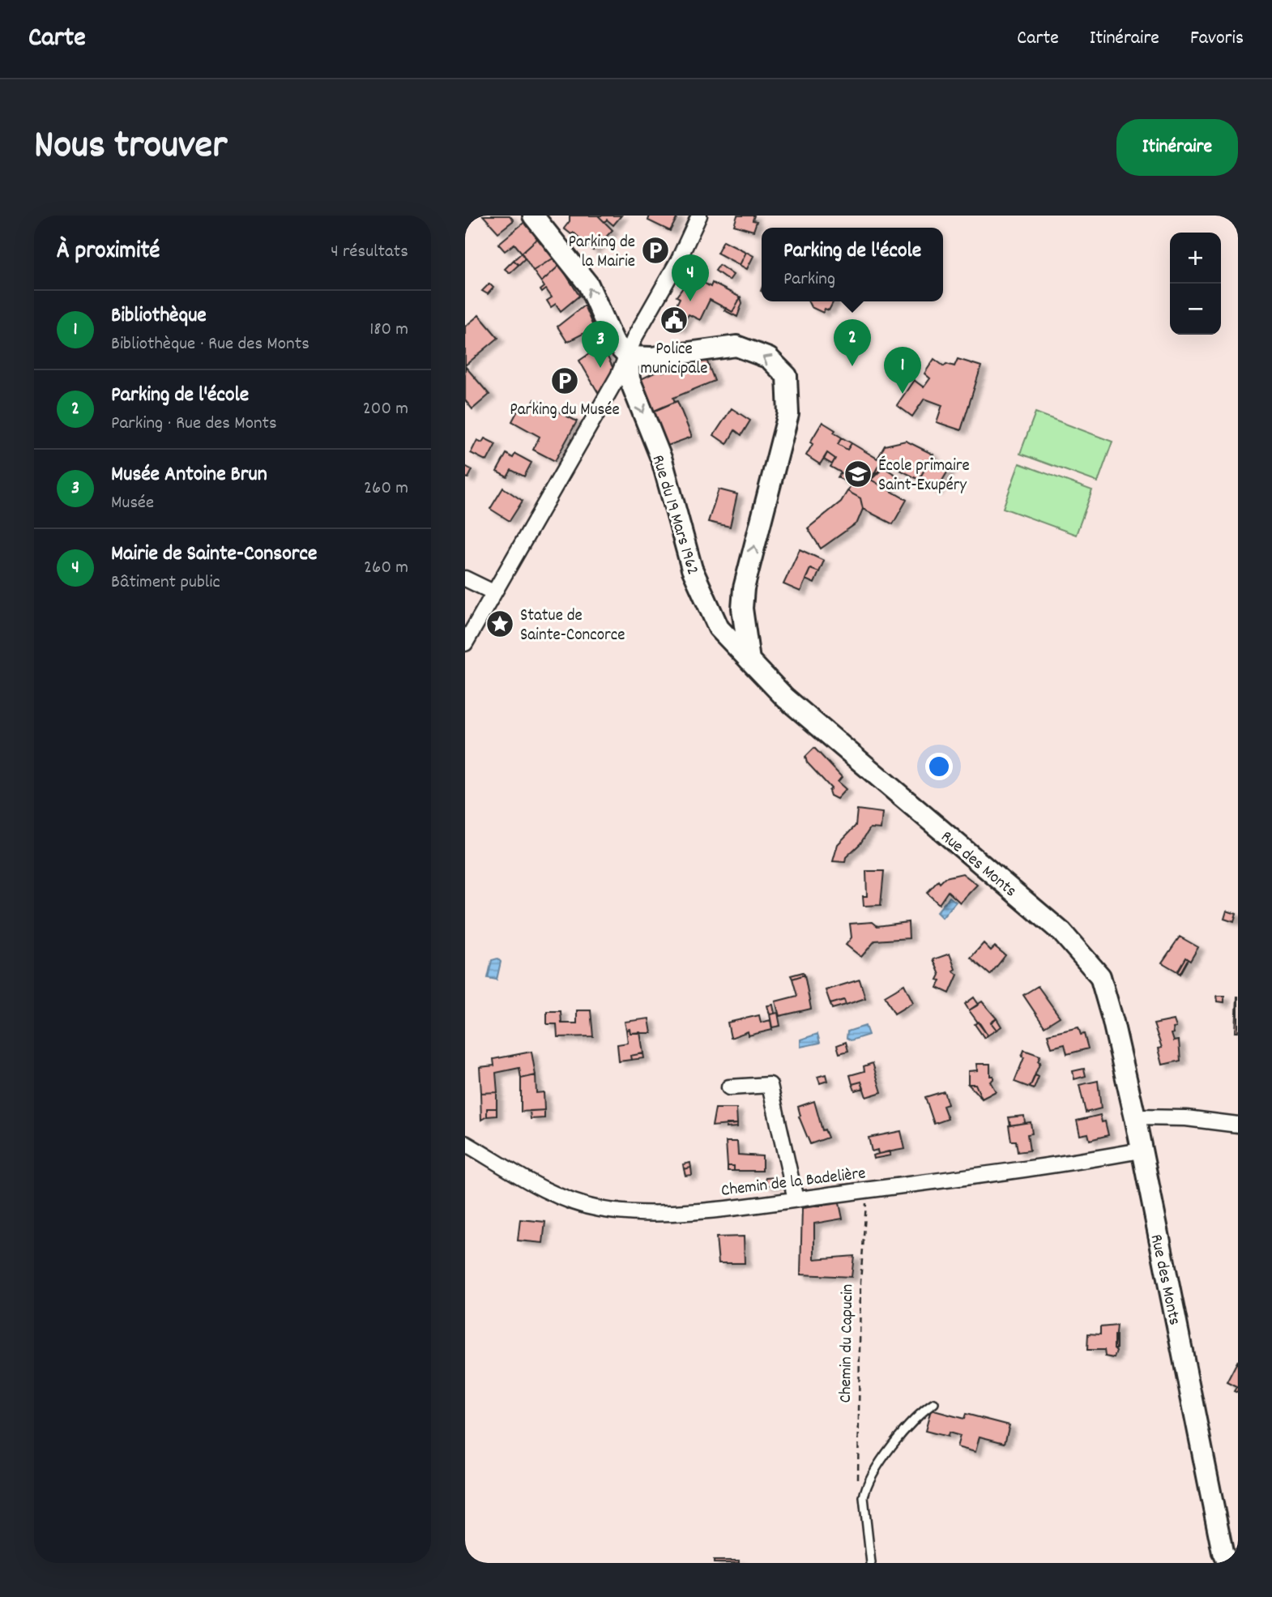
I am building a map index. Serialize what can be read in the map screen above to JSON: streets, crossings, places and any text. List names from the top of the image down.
{
  "streets": {
    "street": ["Rue du 19 Mars 1962", "Rue des Monts", "Chemin de la Badelière"],
    "path": ["Chemin du Capucin"]
  },
  "crossings": [
    ["Rue du 19 Mars 1962", "Rue des Monts"],
    ["Rue des Monts", "Chemin de la Badelière"],
    ["Chemin de la Badelière", "Chemin du Capucin"]
  ],
  "one_way": ["Rue du 19 Mars 1962"],
  "places": {
    "parking": ["Parking de la Mairie", "Parking du Musée"],
    "public building": ["Police municipale"],
    "school or university": ["École primaire Saint-Exupéry"],
    "place": ["Statue de Sainte-Concorce"]
  },
  "page": {
    "header": "Carte",
    "nav": ["Carte", "Itinéraire", "Favoris"],
    "title": "Nous trouver",
    "buttons": "Itinéraire",
    "heading": ["À proximité", "4 résultats"],
    "popup": ["Parking de l'école", "Parking"],
    "map_buttons": ["+", "−"],
    "pins": [
      "4",
      "2",
      "3",
      "1"
    ],
    "list": [
      {
        "mark": "1",
        "name": "Bibliothèque",
        "note": "Bibliothèque · Rue des Monts",
        "value": "180 m"
      },
      {
        "mark": "2",
        "name": "Parking de l'école",
        "note": "Parking · Rue des Monts",
        "value": "200 m"
      },
      {
        "mark": "3",
        "name": "Musée Antoine Brun",
        "note": "Musée",
        "value": "260 m"
      },
      {
        "mark": "4",
        "name": "Mairie de Sainte-Consorce",
        "note": "Bâtiment public",
        "value": "260 m"
      }
    ]
  }
}
